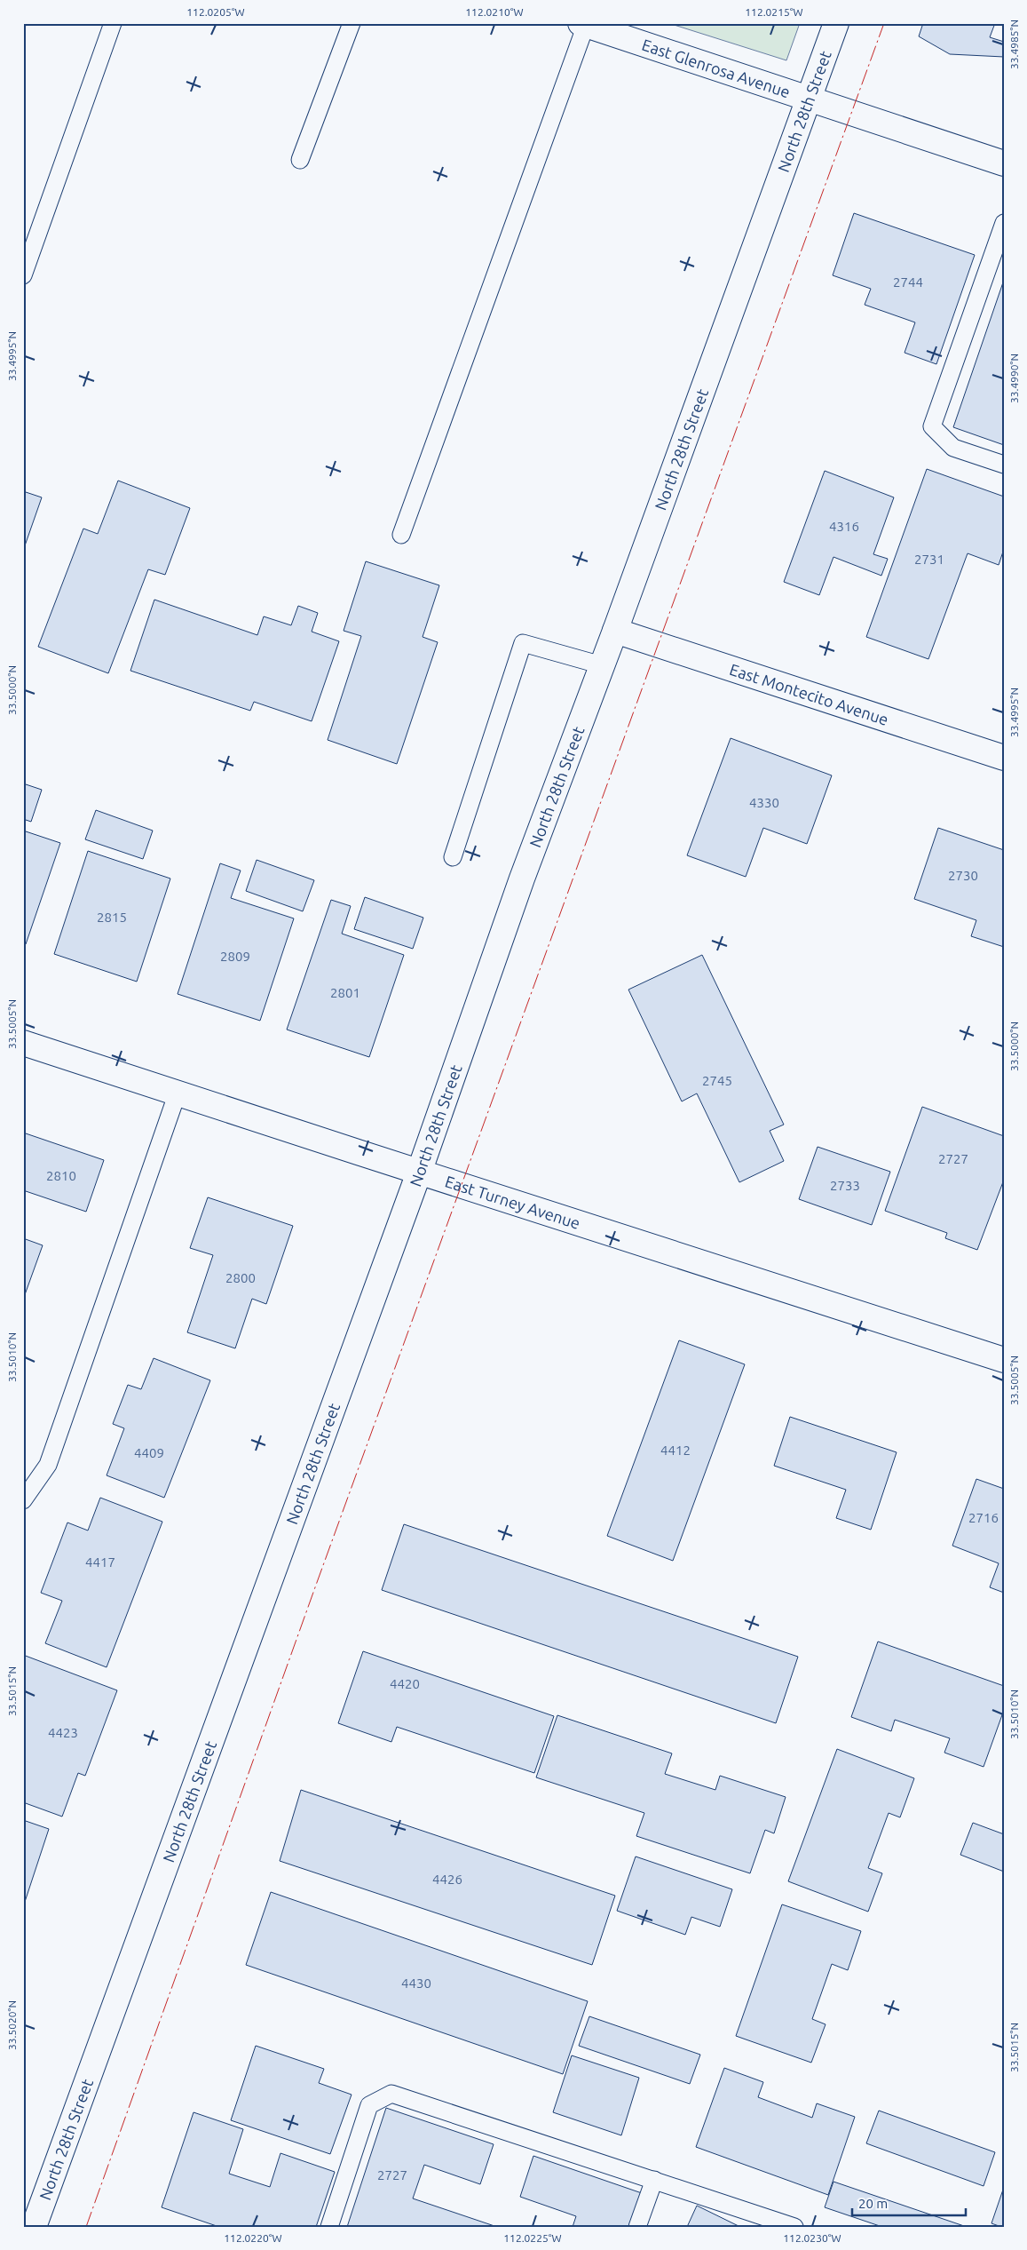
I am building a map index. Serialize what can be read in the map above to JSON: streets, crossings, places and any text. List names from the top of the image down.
{
  "streets": {
    "street": [
      "East Glenrosa Avenue",
      "North 28th Street",
      "East Montecito Avenue",
      "East Turney Avenue"
    ]
  },
  "crossings": [
    ["East Glenrosa Avenue", "North 28th Street"],
    ["North 28th Street", "East Montecito Avenue"],
    ["North 28th Street", "East Turney Avenue"]
  ],
  "house_numbers": [
    "2744",
    "4316",
    "2731",
    "4330",
    "2730",
    "2815",
    "2809",
    "2801",
    "2745",
    "2727",
    "2810",
    "2733",
    "2800",
    "4412",
    "4409",
    "2716",
    "4417",
    "4420",
    "4423",
    "4426",
    "4430",
    "2727"
  ],
  "scale_bar": "20 m",
  "coordinates": [
    "112.0205°W",
    "112.0210°W",
    "112.0215°W",
    "33.4985°N",
    "33.4995°N",
    "33.4990°N",
    "33.5000°N",
    "33.5005°N",
    "33.5010°N",
    "33.5015°N",
    "33.5020°N",
    "112.0220°W",
    "112.0225°W",
    "112.0230°W"
  ]
}
